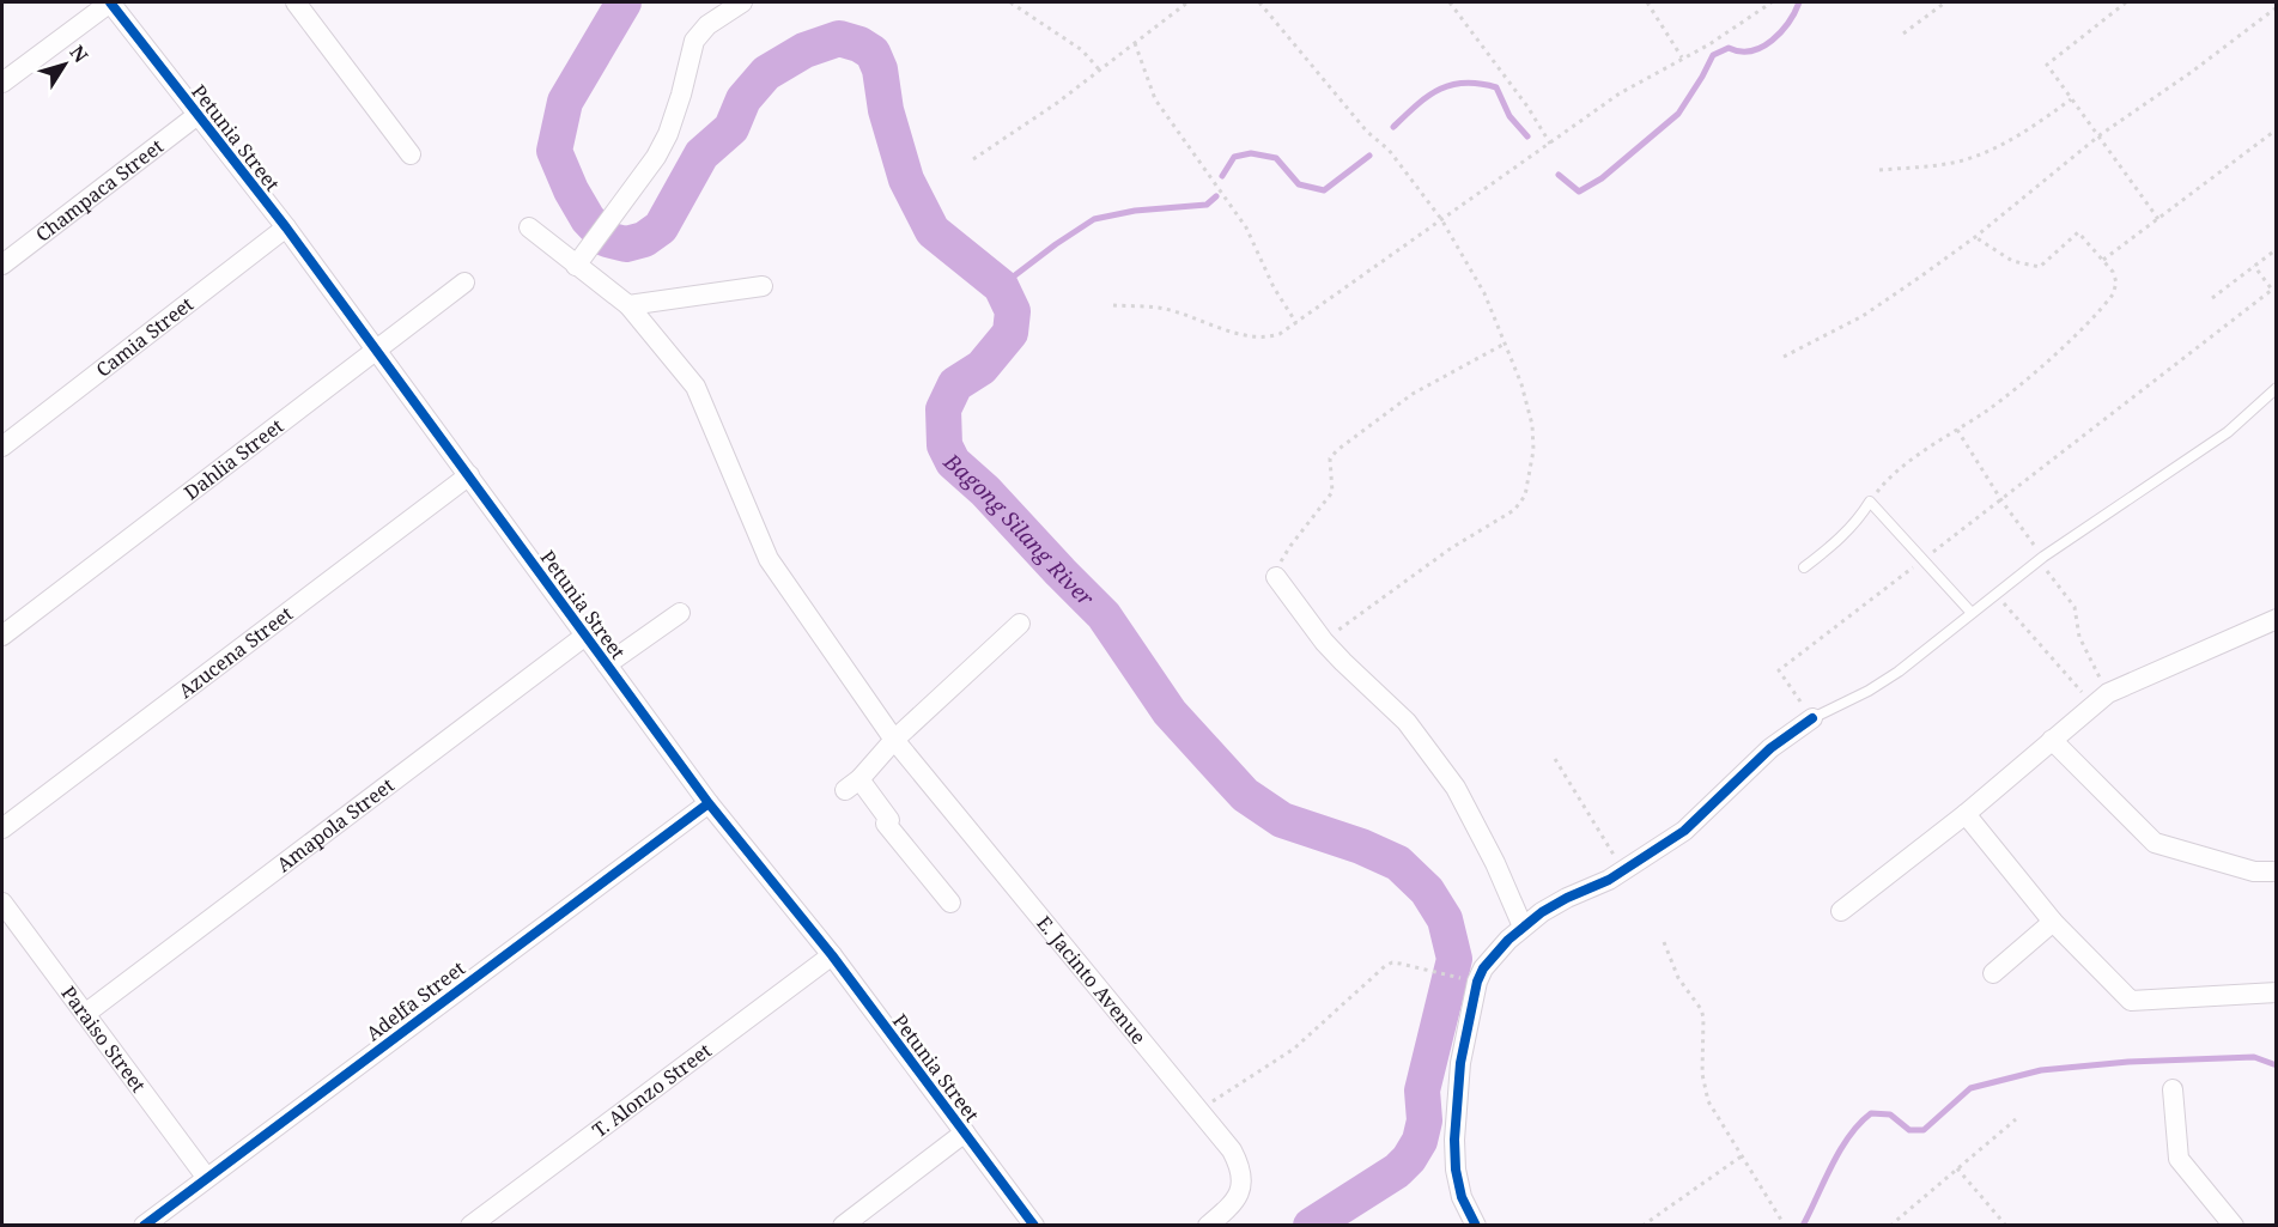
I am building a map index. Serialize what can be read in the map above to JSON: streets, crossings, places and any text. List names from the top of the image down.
{
  "streets": {
    "street": [
      "Petunia Street",
      "Champaca Street",
      "Camia Street",
      "Dahlia Street",
      "Azucena Street",
      "Amapola Street",
      "E. Jacinto Avenue",
      "Adelfa Street",
      "Paraiso Street",
      "T. Alonzo Street"
    ]
  },
  "crossings": [
    ["Petunia Street", "Champaca Street"],
    ["Petunia Street", "Camia Street"],
    ["Petunia Street", "Dahlia Street"],
    ["Petunia Street", "Azucena Street"],
    ["Petunia Street", "Amapola Street"],
    ["Petunia Street", "Adelfa Street"],
    ["Petunia Street", "T. Alonzo Street"],
    ["Amapola Street", "Paraiso Street"],
    ["Adelfa Street", "Paraiso Street"]
  ],
  "water": ["Bagong Silang River"],
  "north": "top right"
}
